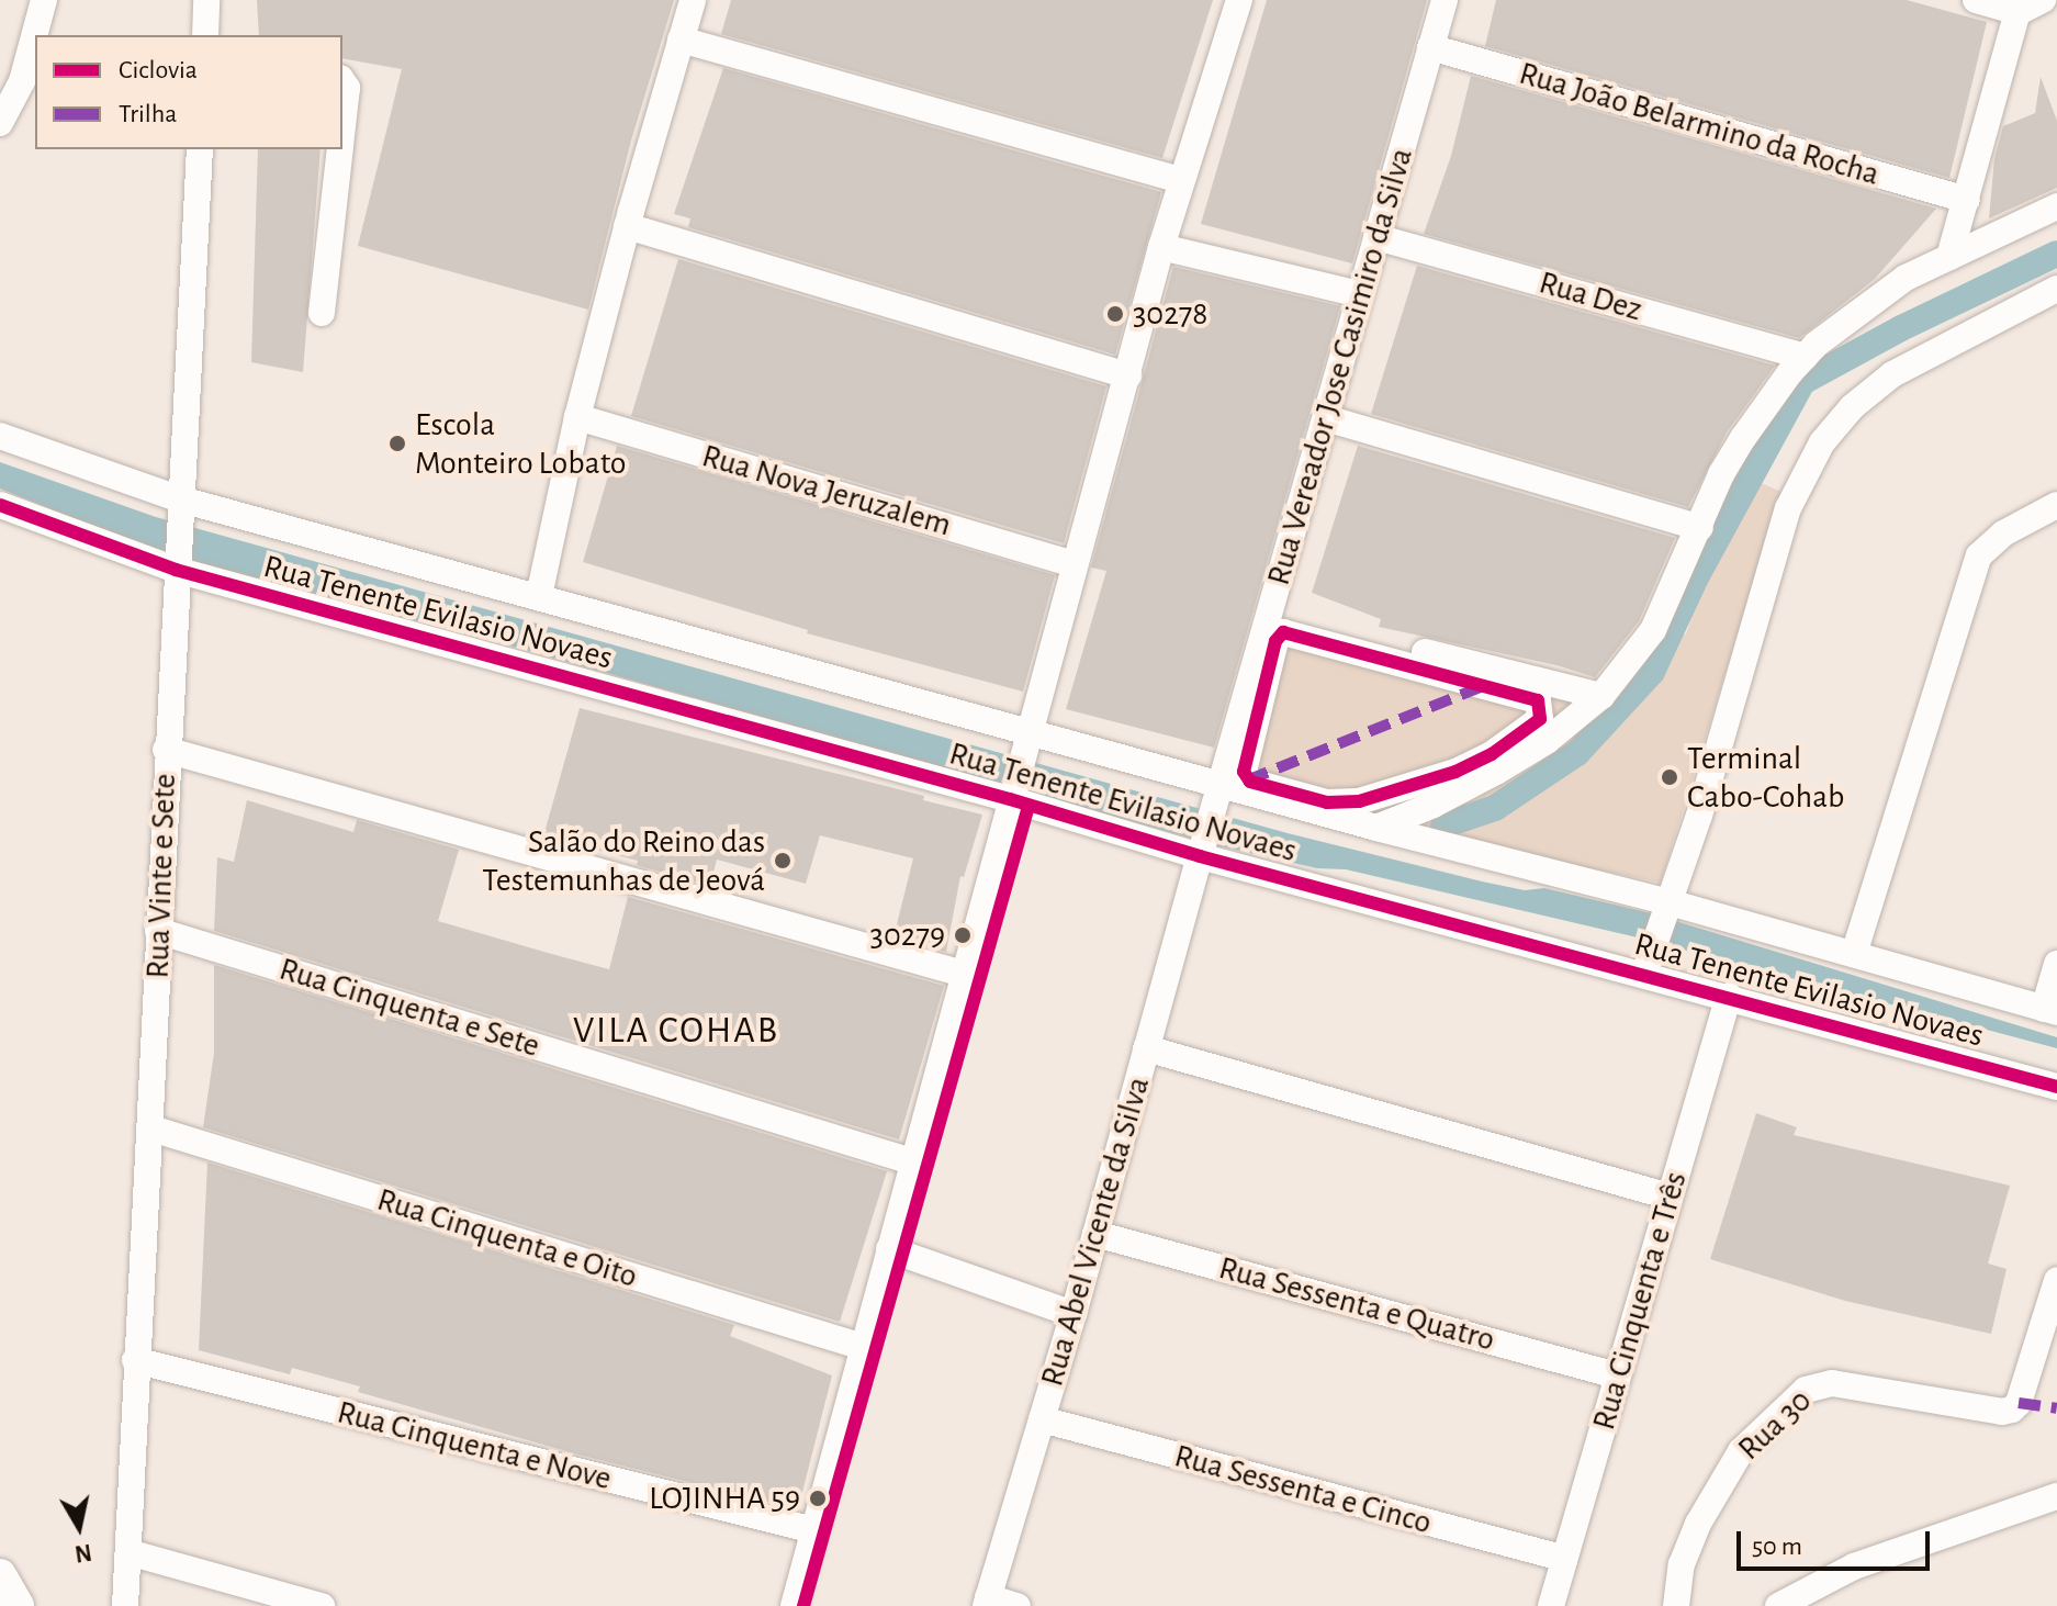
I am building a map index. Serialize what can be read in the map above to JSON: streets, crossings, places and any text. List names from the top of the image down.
{
  "streets": {
    "street": [
      "Rua João Belarmino da Rocha",
      "Rua Dez",
      "Rua Vereador Jose Casimiro da Silva",
      "Rua Nova Jeruzalem",
      "Rua Tenente Evilasio Novaes",
      "Rua Vinte e Sete",
      "Rua Cinquenta e Sete",
      "Rua Abel Vicente da Silva",
      "Rua Cinquenta e Oito",
      "Rua Cinquenta e Três",
      "Rua Sessenta e Quatro",
      "Rua 30",
      "Rua Cinquenta e Nove",
      "Rua Sessenta e Cinco"
    ]
  },
  "crossings": [
    ["Rua João Belarmino da Rocha", "Rua Vereador Jose Casimiro da Silva"],
    ["Rua Dez", "Rua Vereador Jose Casimiro da Silva"],
    ["Rua Vereador Jose Casimiro da Silva", "Rua Abel Vicente da Silva"],
    ["Rua Tenente Evilasio Novaes", "Rua Vinte e Sete"],
    ["Rua Tenente Evilasio Novaes", "Rua Abel Vicente da Silva"],
    ["Rua Tenente Evilasio Novaes", "Rua Cinquenta e Três"],
    ["Rua Vinte e Sete", "Rua Cinquenta e Sete"],
    ["Rua Vinte e Sete", "Rua Cinquenta e Oito"],
    ["Rua Vinte e Sete", "Rua Cinquenta e Nove"],
    ["Rua Abel Vicente da Silva", "Rua Sessenta e Quatro"],
    ["Rua Abel Vicente da Silva", "Rua Sessenta e Cinco"],
    ["Rua Cinquenta e Três", "Rua Sessenta e Quatro"],
    ["Rua Cinquenta e Três", "Rua Sessenta e Cinco"]
  ],
  "districts": ["VILA COHAB"],
  "places": [
    "30278",
    "Escola Monteiro Lobato",
    "Terminal Cabo-Cohab",
    "Salão do Reino das Testemunhas de Jeová",
    "30279",
    "LOJINHA 59"
  ],
  "legend": ["Ciclovia", "Trilha"],
  "scale_bar": "50 m",
  "north": "bottom"
}
